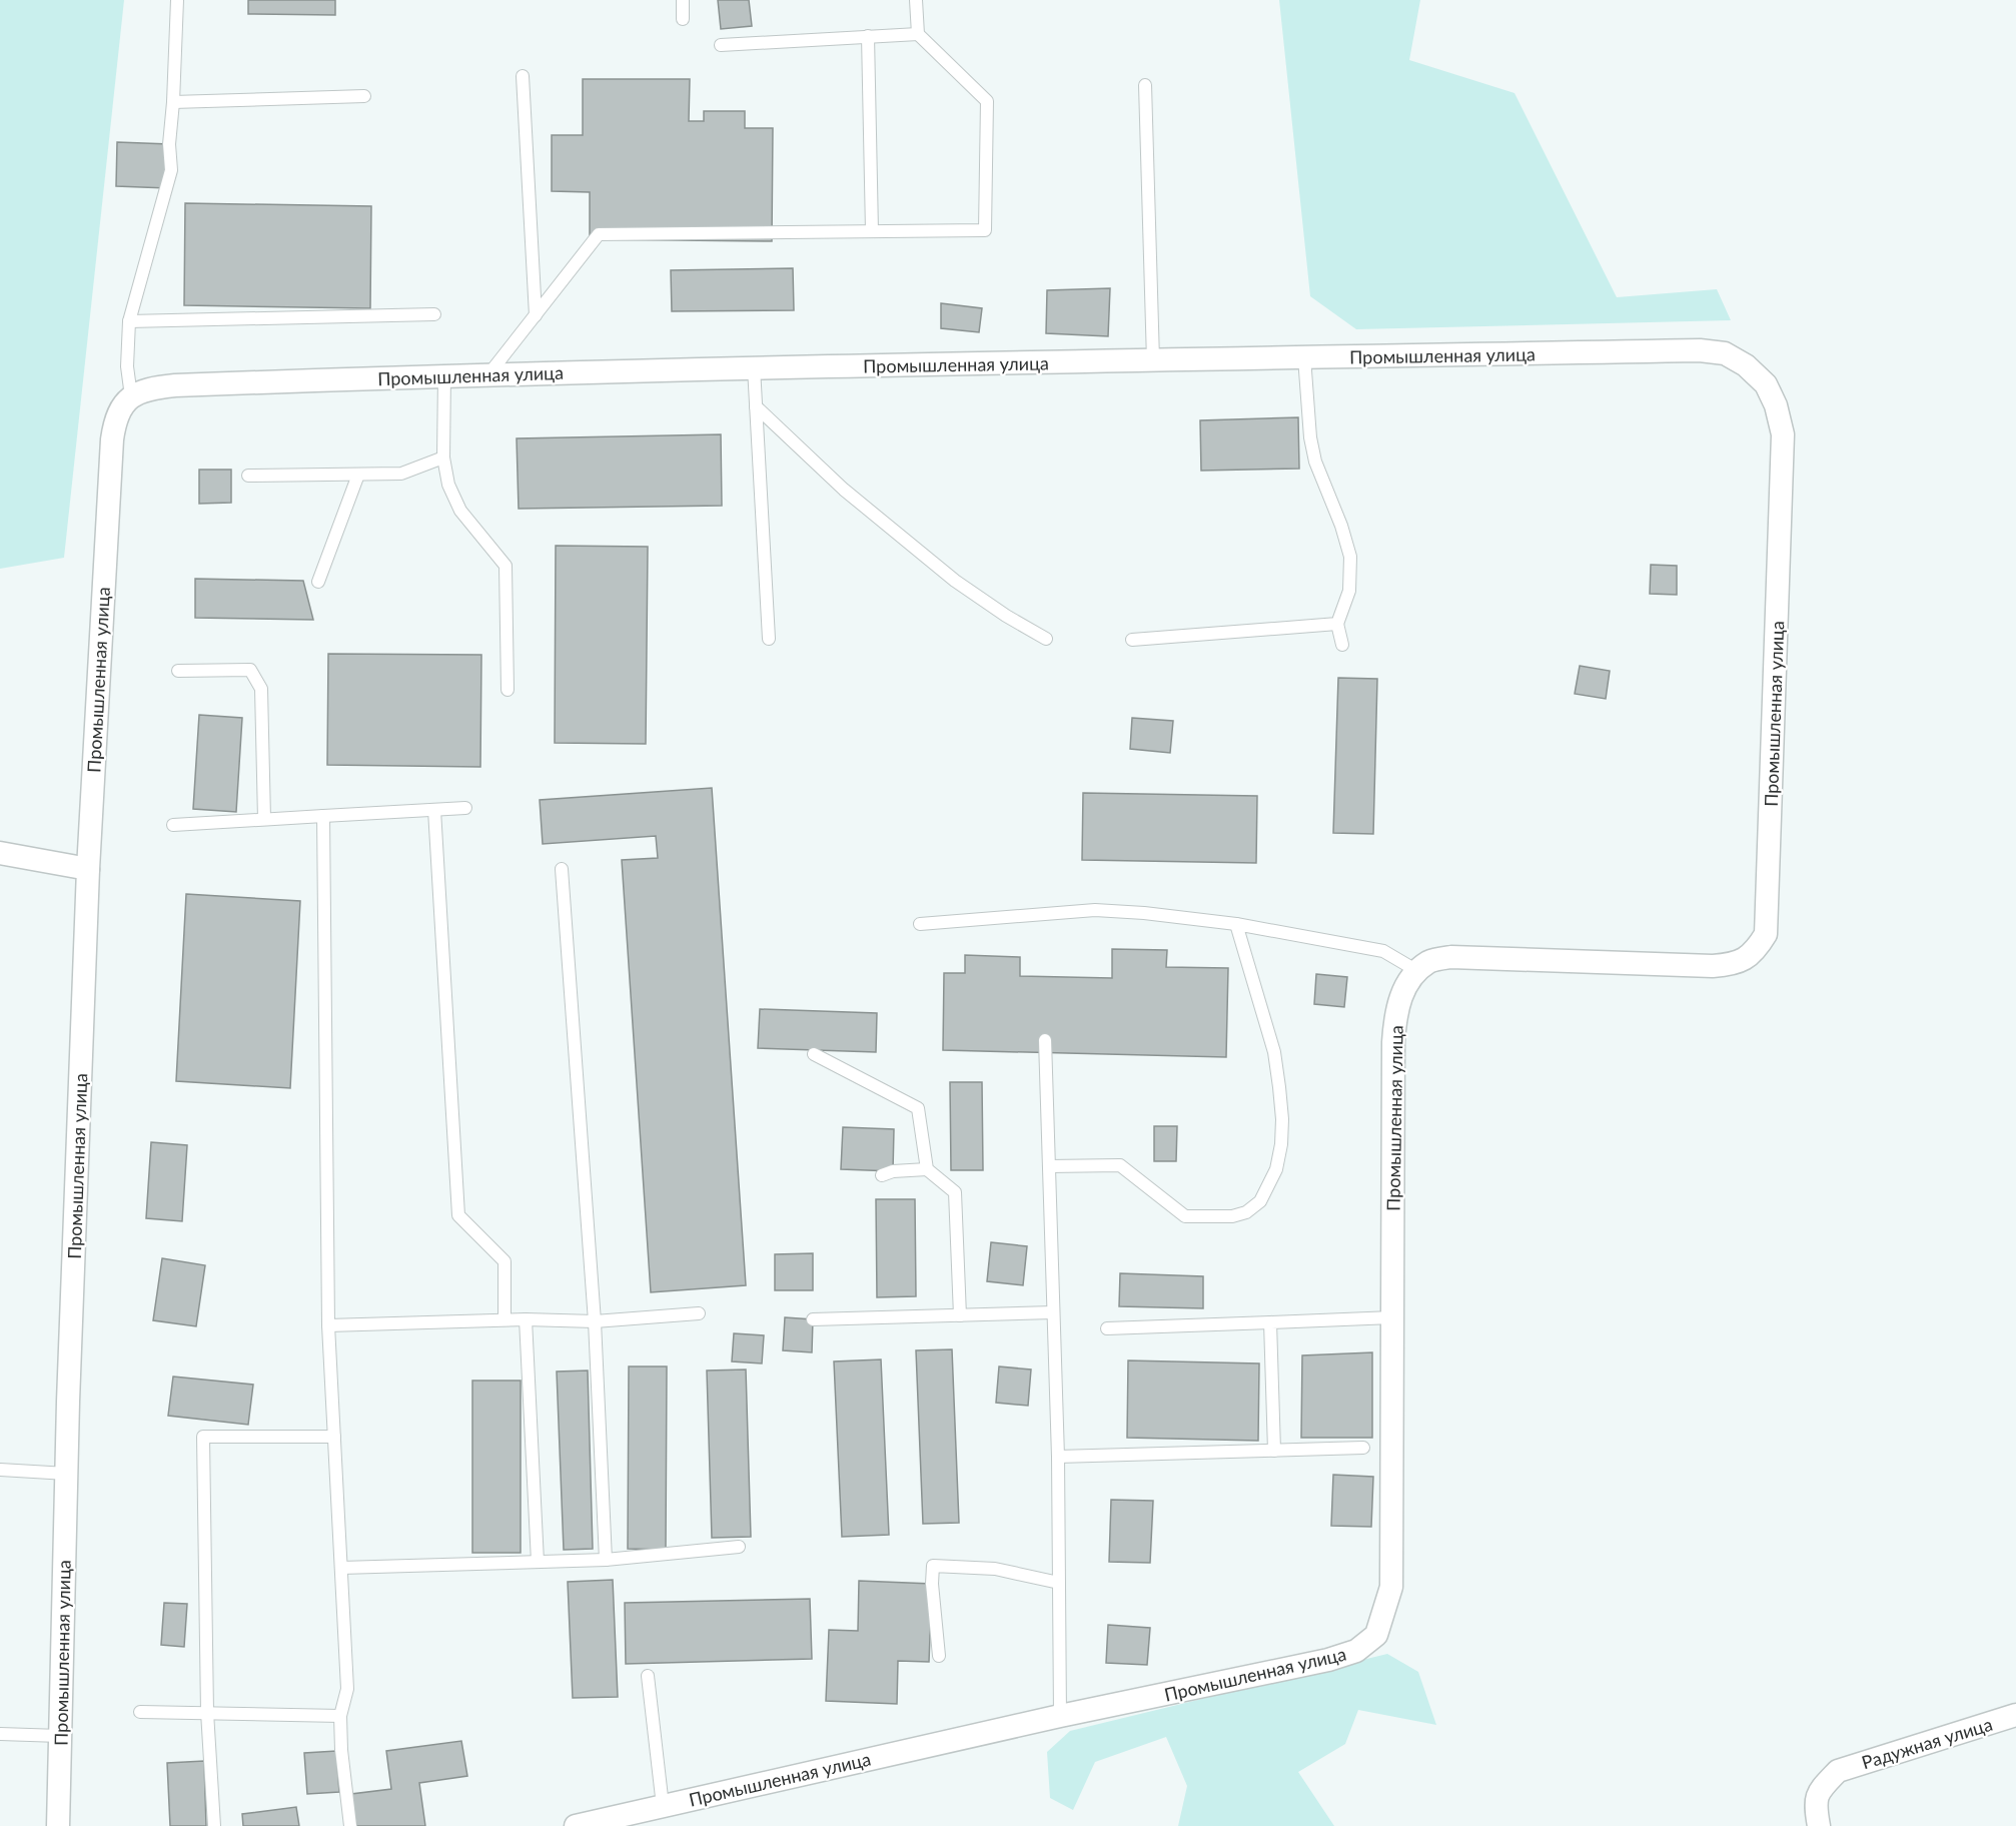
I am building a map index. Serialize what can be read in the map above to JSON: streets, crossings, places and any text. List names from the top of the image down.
{
  "streets": {
    "street": ["Промышленная улица", "Радужная улица"]
  }
}
